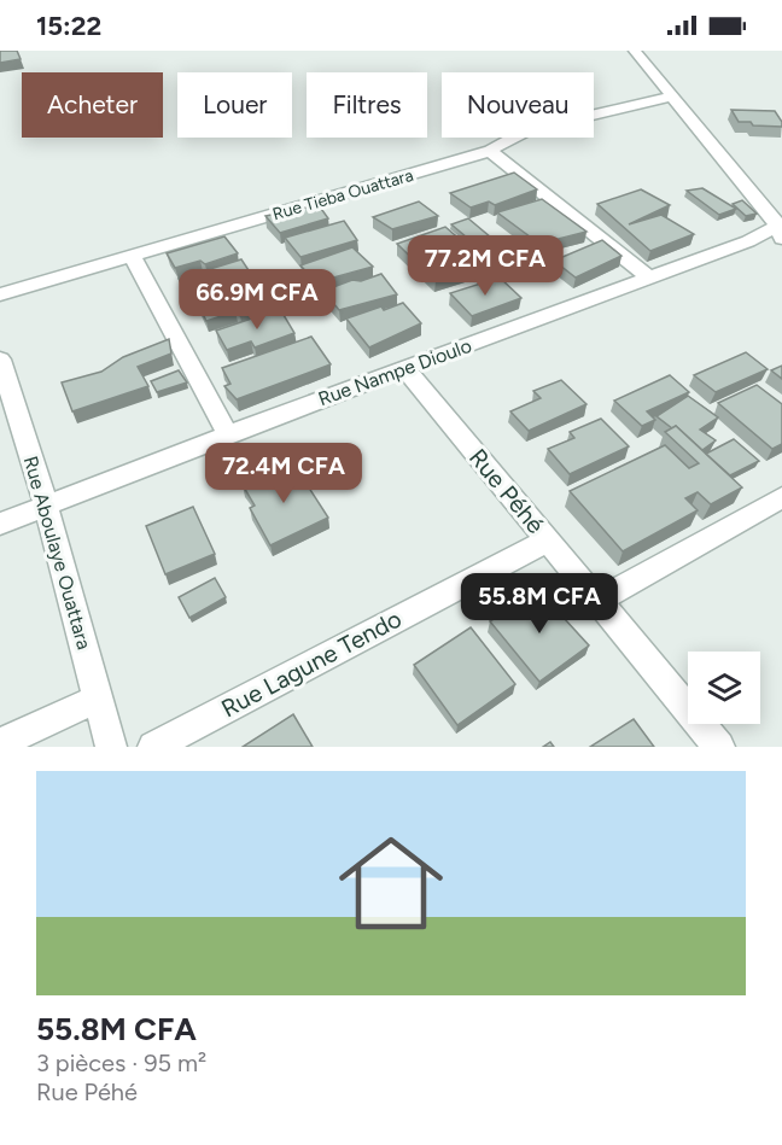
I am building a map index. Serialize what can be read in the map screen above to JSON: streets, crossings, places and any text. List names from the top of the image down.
{
  "streets": {
    "street": [
      "Rue Tieba Ouattara",
      "Rue Nampe Dioulo",
      "Rue Péhé",
      "Rue Aboulaye Ouattara",
      "Rue Lagune Tendo"
    ]
  },
  "crossings": [
    ["Rue Nampe Dioulo", "Rue Péhé"],
    ["Rue Nampe Dioulo", "Rue Aboulaye Ouattara"],
    ["Rue Péhé", "Rue Lagune Tendo"]
  ],
  "page": {
    "status": "15:22",
    "chip": [
      "Acheter",
      "Louer",
      "Filtres",
      "Nouveau"
    ],
    "price": [
      "77.2M CFA",
      "66.9M CFA",
      "72.4M CFA",
      "55.8M CFA"
    ],
    "list": [
      {
        "name": "55.8M CFA",
        "note": "3 pièces · 95 m² · Rue Péhé"
      }
    ]
  }
}
